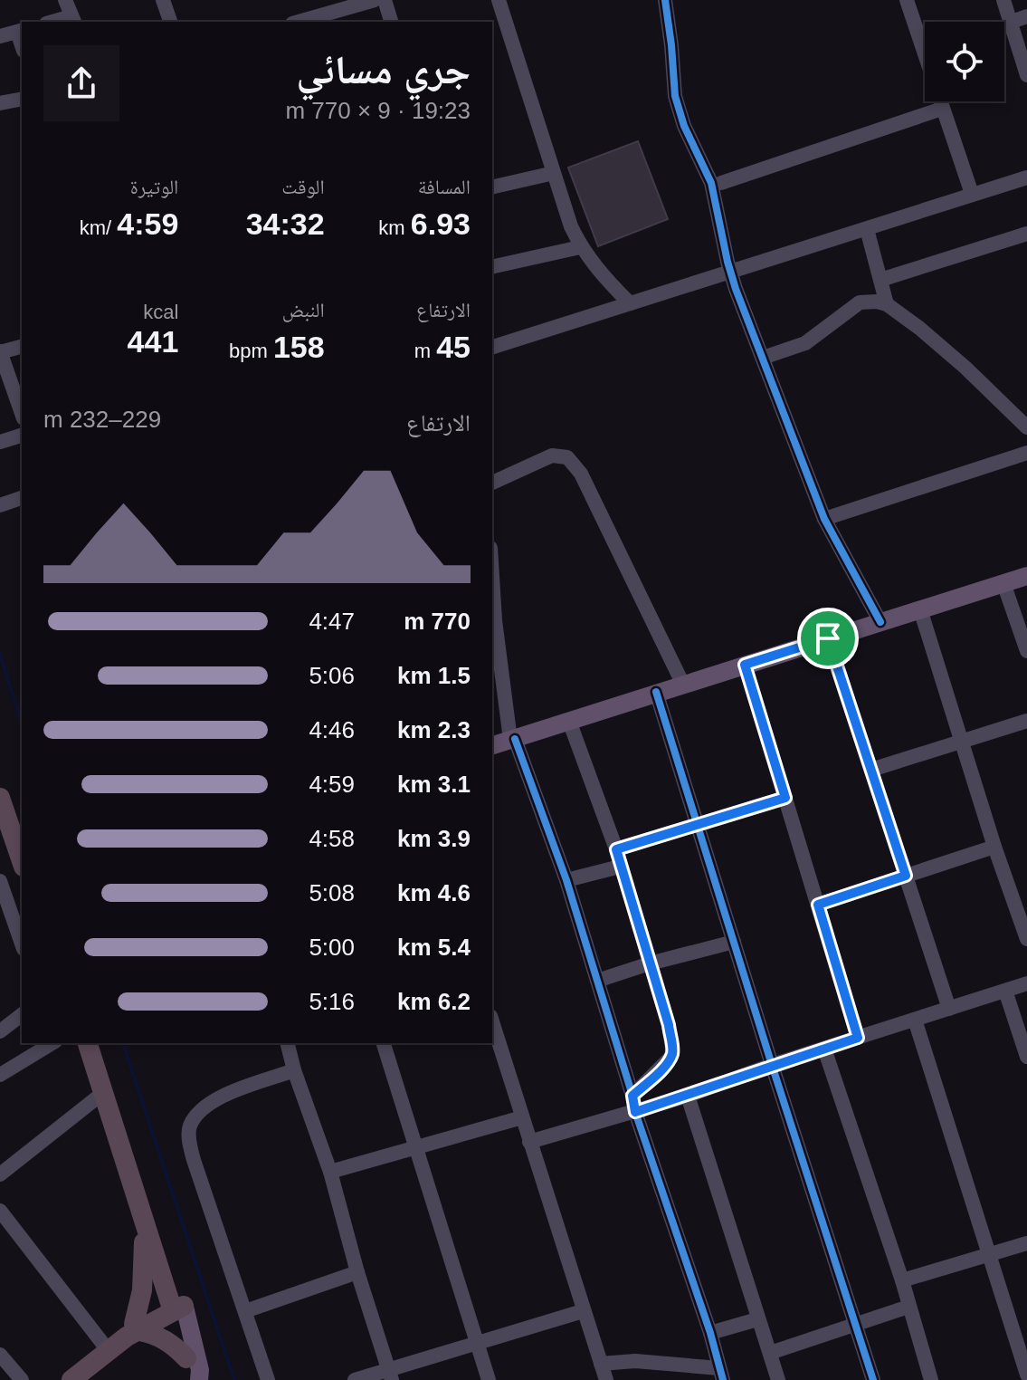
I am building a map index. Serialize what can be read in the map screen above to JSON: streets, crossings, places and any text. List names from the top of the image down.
{
  "page": {
    "heading": ["جري مسائي", "19:23 · 9 × 770 m"],
    "stats": [
      ["المسافة", "6.93 km"],
      ["الوقت", "34:32"],
      ["الوتيرة", "4:59 /km"],
      ["الارتفاع", "45 m"],
      ["النبض", "158 bpm"],
      ["kcal", "441"]
    ],
    "chart": ["الارتفاع", "229–232 m"],
    "list": [
      {
        "name": "770 m",
        "note": "4:47"
      },
      {
        "name": "1.5 km",
        "note": "5:06"
      },
      {
        "name": "2.3 km",
        "note": "4:46"
      },
      {
        "name": "3.1 km",
        "note": "4:59"
      },
      {
        "name": "3.9 km",
        "note": "4:58"
      },
      {
        "name": "4.6 km",
        "note": "5:08"
      },
      {
        "name": "5.4 km",
        "note": "5:00"
      },
      {
        "name": "6.2 km",
        "note": "5:16"
      }
    ]
  }
}
